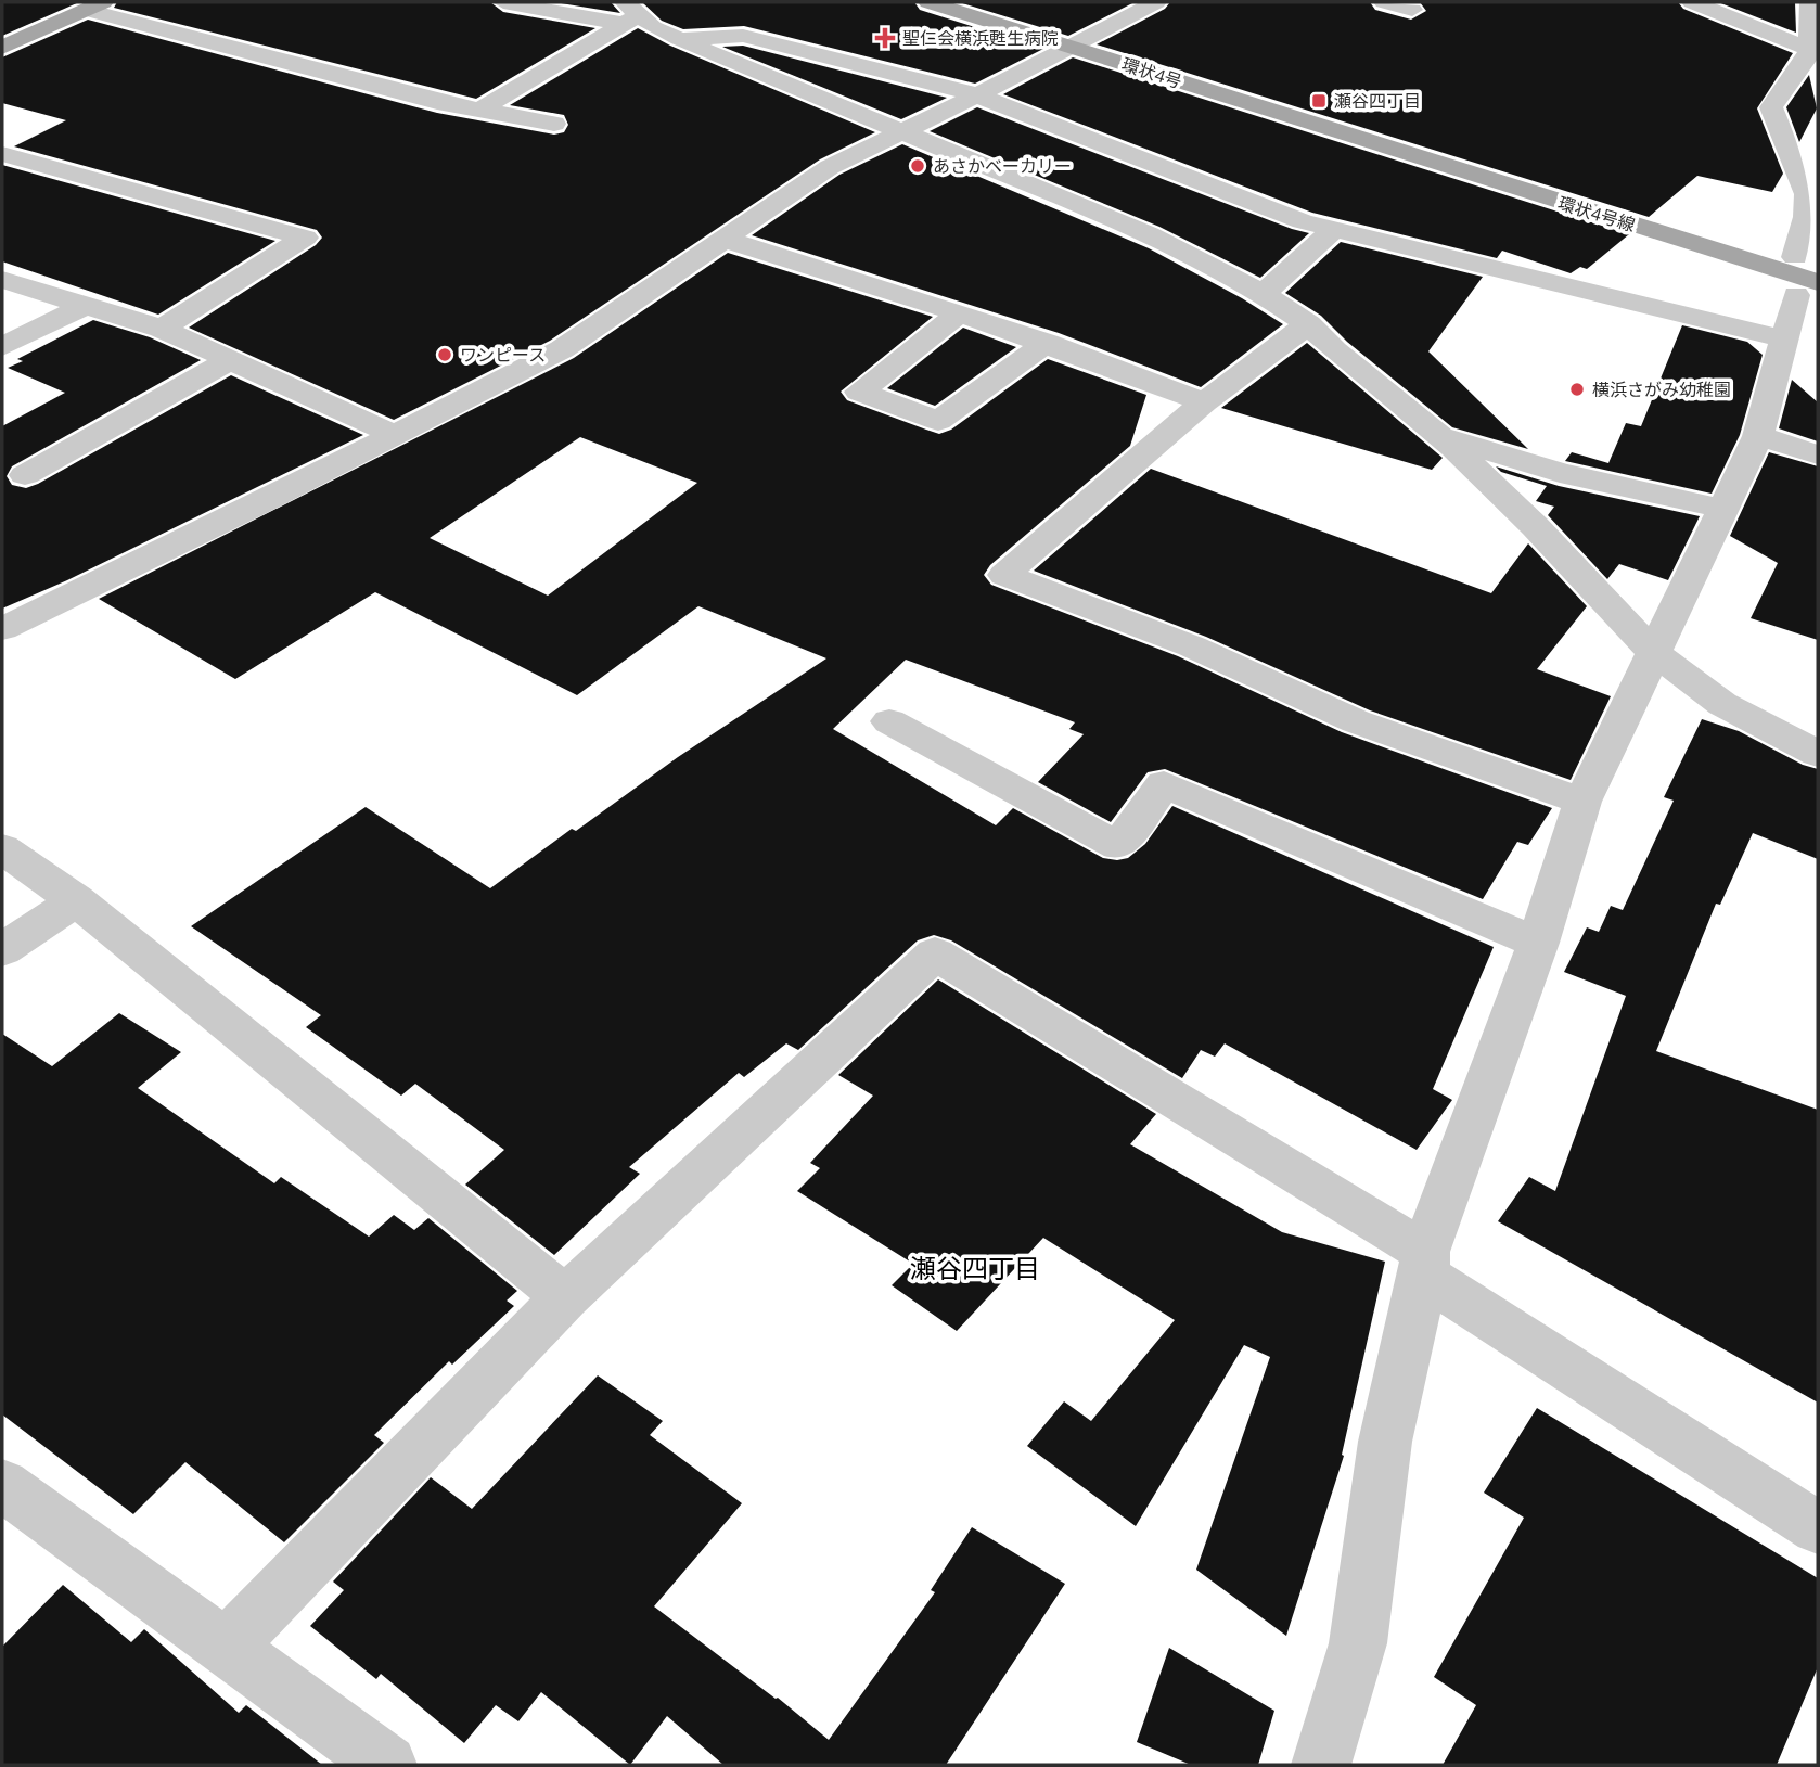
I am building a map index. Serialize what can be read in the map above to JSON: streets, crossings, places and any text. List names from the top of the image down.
{
  "streets": {
    "main road": ["環状4号"]
  },
  "districts": ["瀬谷四丁目"],
  "places": {
    "health": ["聖仁会横浜甦生病院"],
    "transit": ["瀬谷四丁目"],
    "other": ["あさかベーカリー", "ワンピース", "横浜さがみ幼稚園"]
  }
}
